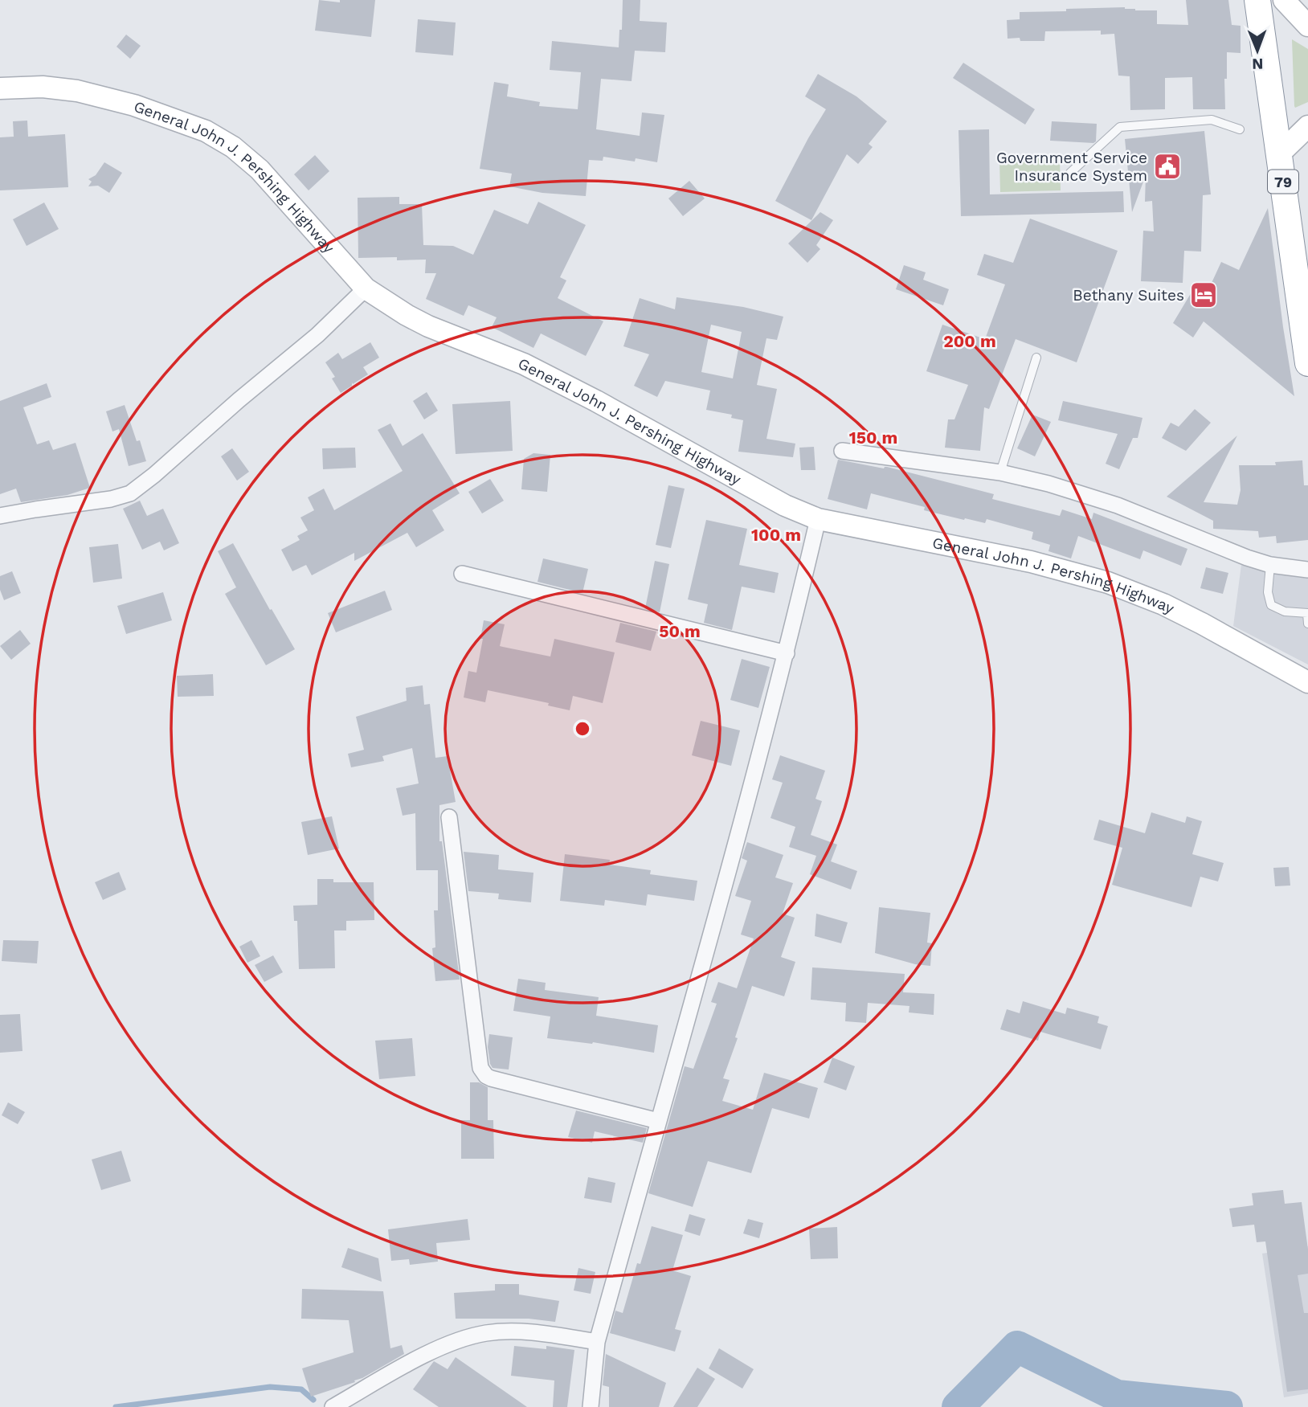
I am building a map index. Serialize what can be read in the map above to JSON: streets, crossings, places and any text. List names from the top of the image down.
{
  "streets": {
    "highway": ["79"],
    "main road": ["General John J. Pershing Highway"]
  },
  "places": {
    "public building": ["Government Service Insurance System"],
    "hotel": ["Bethany Suites"]
  },
  "north": "bottom",
  "rings": [
    "200 m",
    "150 m",
    "100 m",
    "50 m"
  ]
}
